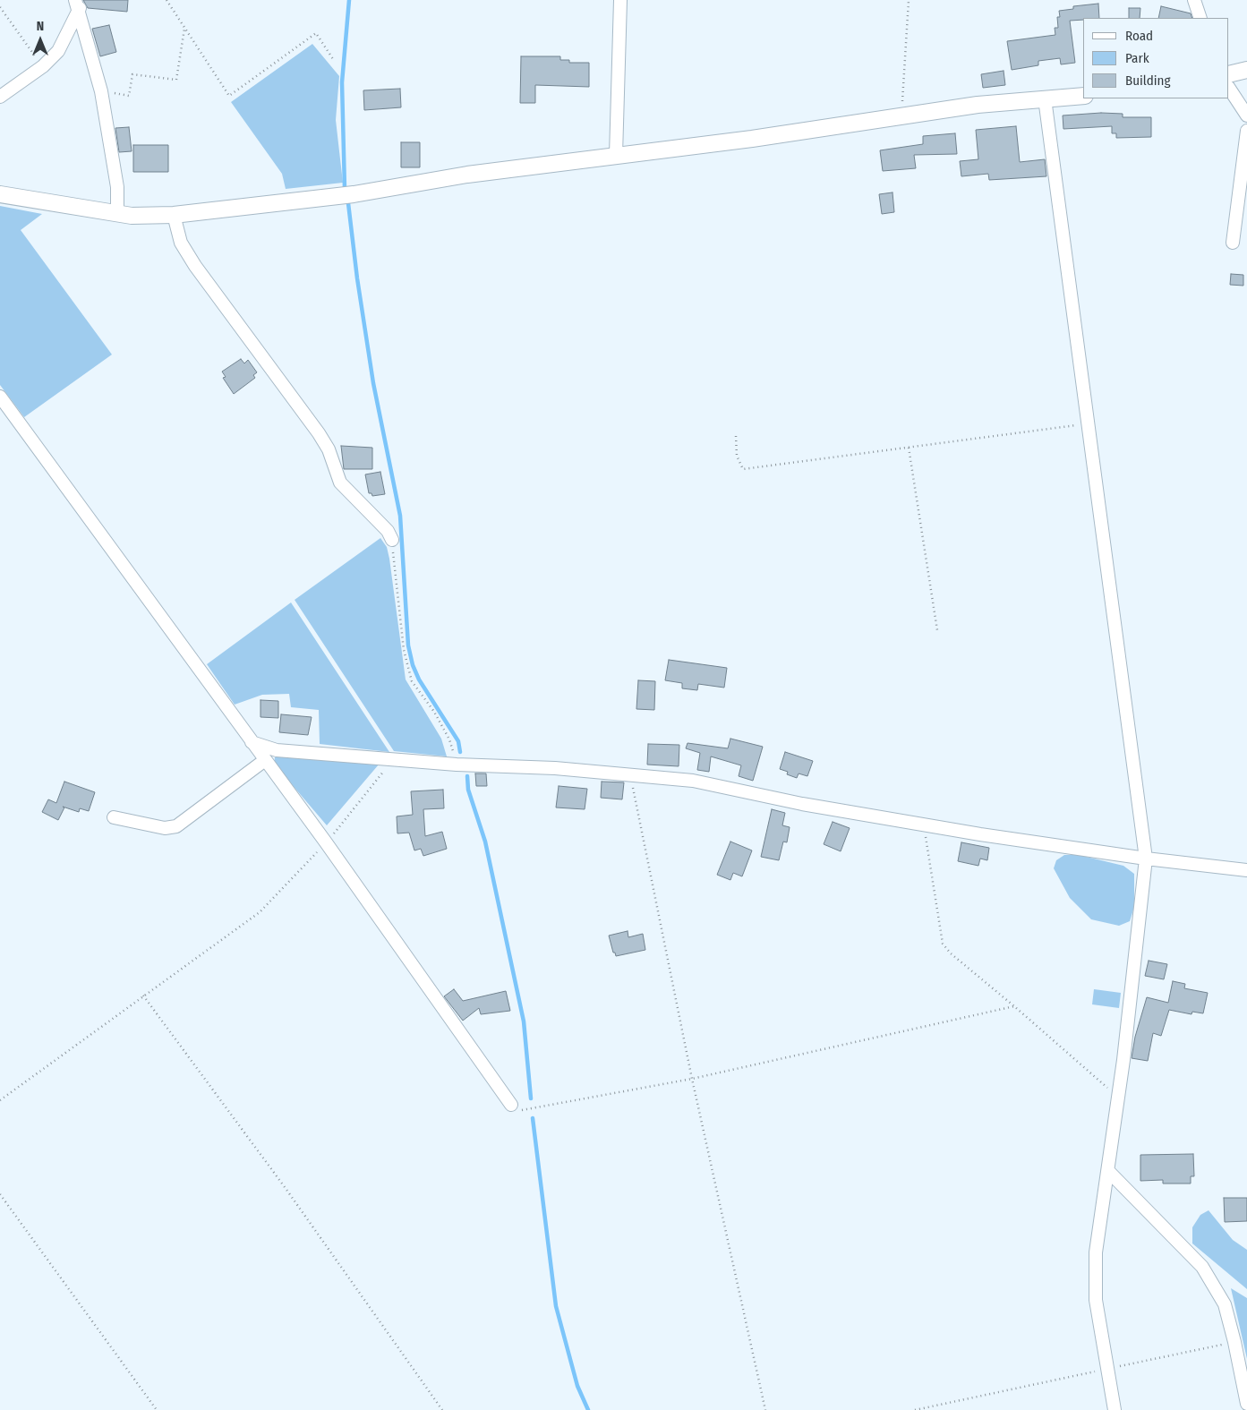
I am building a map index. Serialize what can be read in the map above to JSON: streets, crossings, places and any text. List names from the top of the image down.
{
  "legend": ["Road", "Park", "Building"],
  "north": "top"
}
